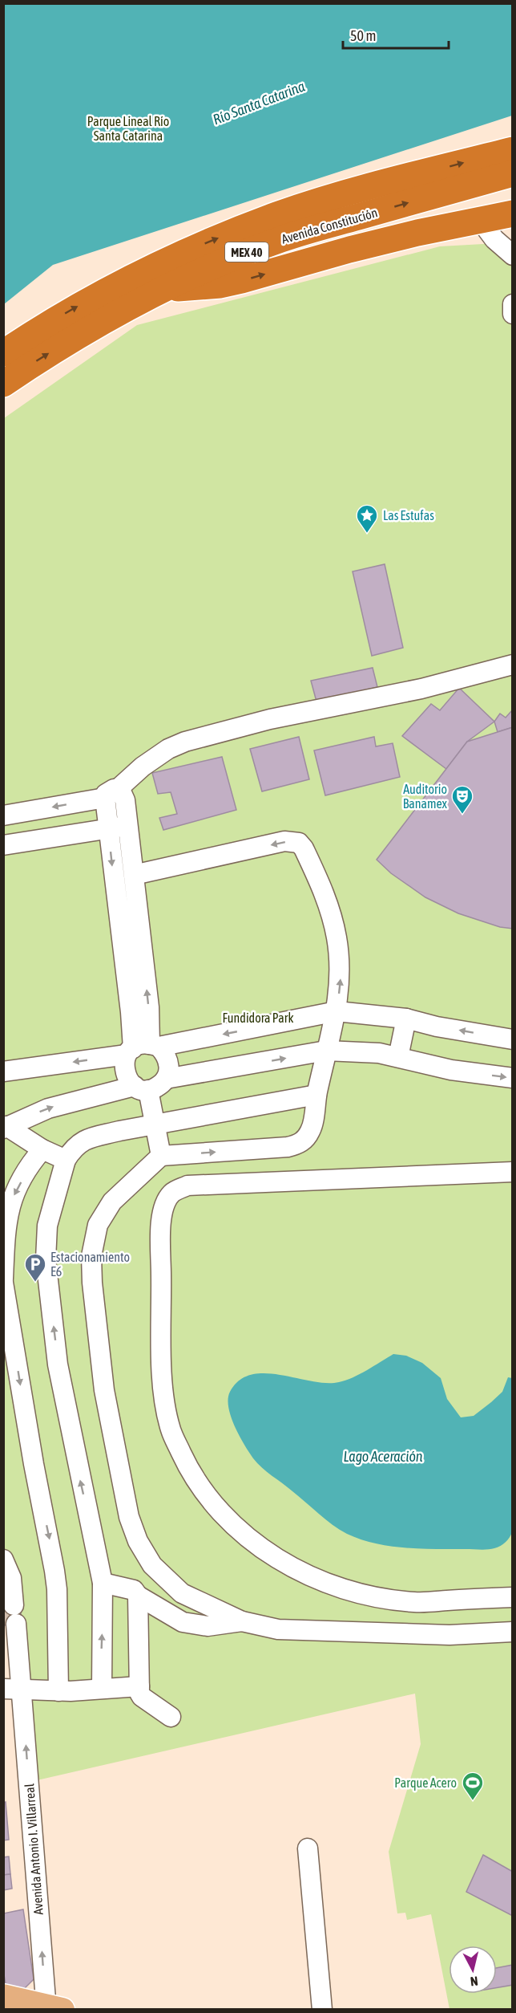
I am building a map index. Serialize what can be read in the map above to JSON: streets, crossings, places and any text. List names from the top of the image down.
{
  "streets": {
    "highway": ["Avenida Constitución", "MEX 40"],
    "street": ["Avenida Antonio I. Villarreal"]
  },
  "one_way": ["Avenida Antonio I. Villarreal"],
  "water": ["Río Santa Catarina", "Lago Aceración"],
  "parks": ["Parque Lineal Río Santa Catarina", "Fundidora Park"],
  "places": {
    "place": ["Las Estufas"],
    "theatre": ["Auditorio Banamex"],
    "parking": ["Estacionamiento E6"],
    "sports": ["Parque Acero"]
  },
  "scale_bar": "50 m",
  "north": "bottom"
}
